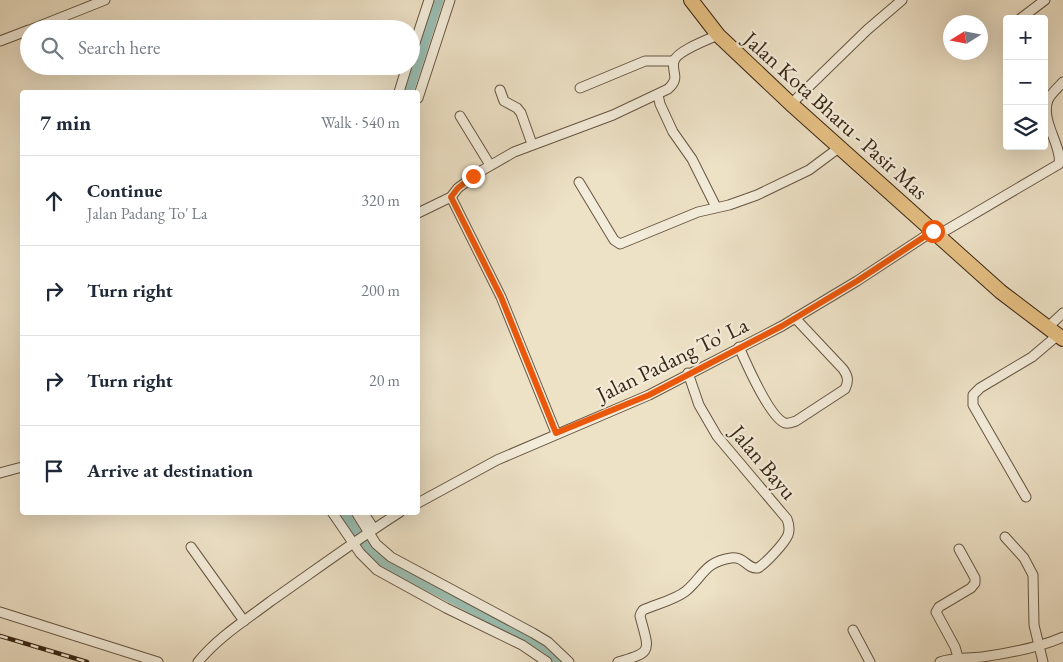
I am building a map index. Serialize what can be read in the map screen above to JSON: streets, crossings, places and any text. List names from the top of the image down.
{
  "streets": {
    "highway": ["Jalan Kota Bharu - Pasir Mas"],
    "street": ["Jalan Padang To' La", "Jalan Bayu"]
  },
  "crossings": [
    ["Jalan Kota Bharu - Pasir Mas", "Jalan Padang To' La"],
    ["Jalan Padang To' La", "Jalan Bayu"]
  ],
  "north": "left",
  "page": {
    "map_buttons": ["+", "−"],
    "search": "Search here",
    "heading": ["7 min", "Walk · 540 m"],
    "list": [
      ["Continue", "Jalan Padang To' La", "320 m"],
      ["Turn right", "200 m"],
      ["Turn right", "20 m"],
      "Arrive at destination"
    ]
  }
}
